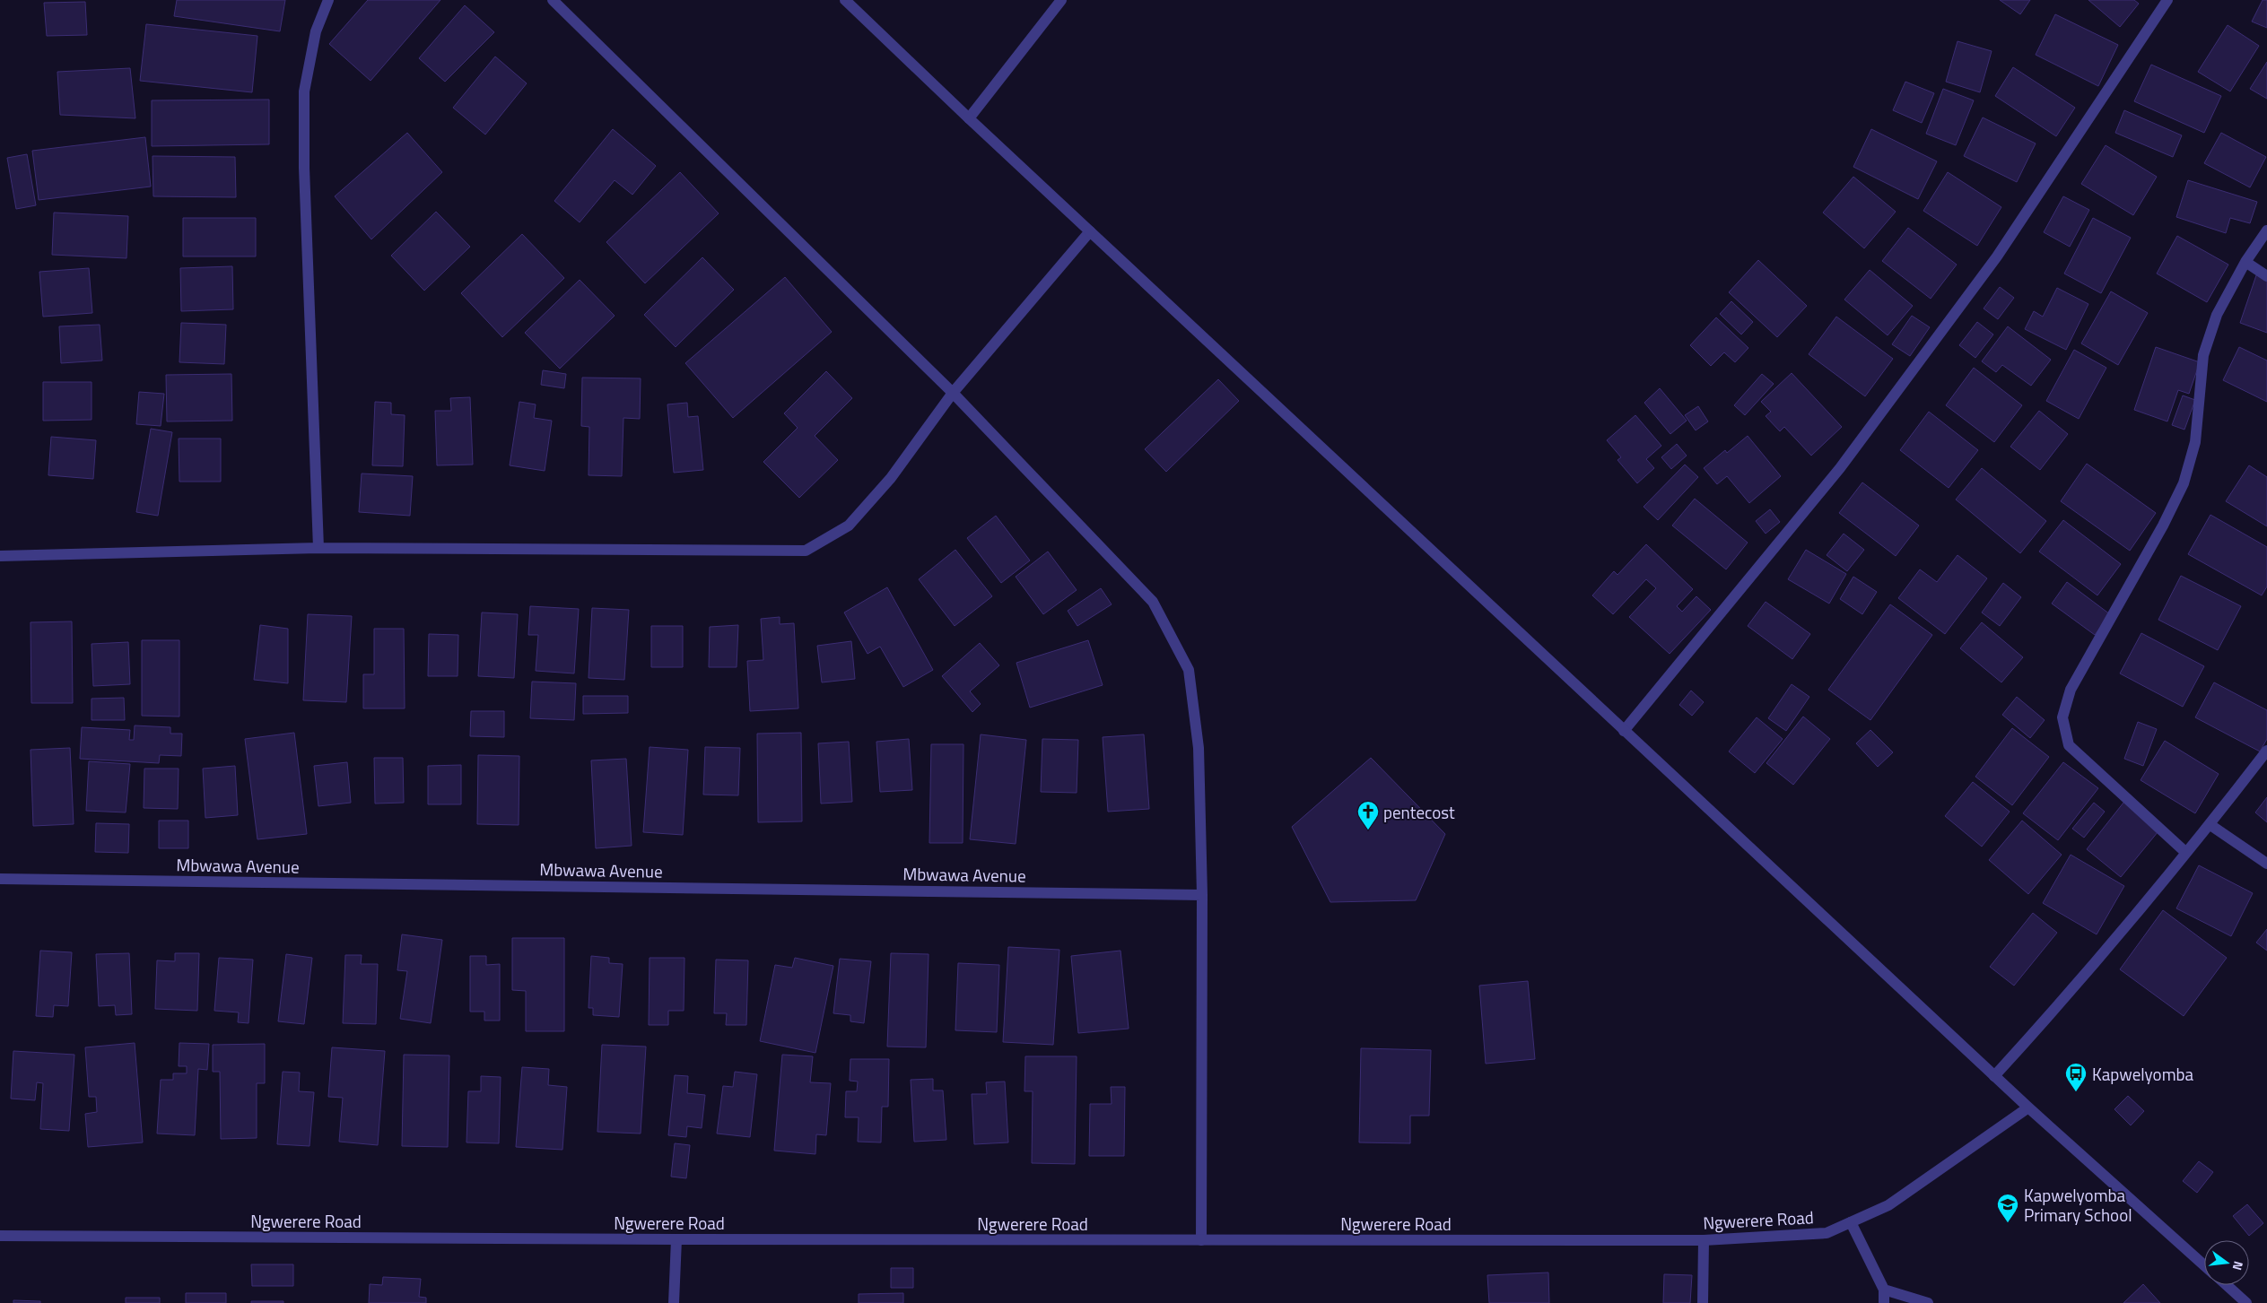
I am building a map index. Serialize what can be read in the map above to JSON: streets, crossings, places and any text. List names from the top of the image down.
{
  "streets": {
    "street": ["Mbwawa Avenue", "Ngwerere Road"]
  },
  "places": {
    "church": ["pentecost"],
    "bus stop": ["Kapwelyomba"],
    "school or university": ["Kapwelyomba Primary School"]
  },
  "north": "right"
}
